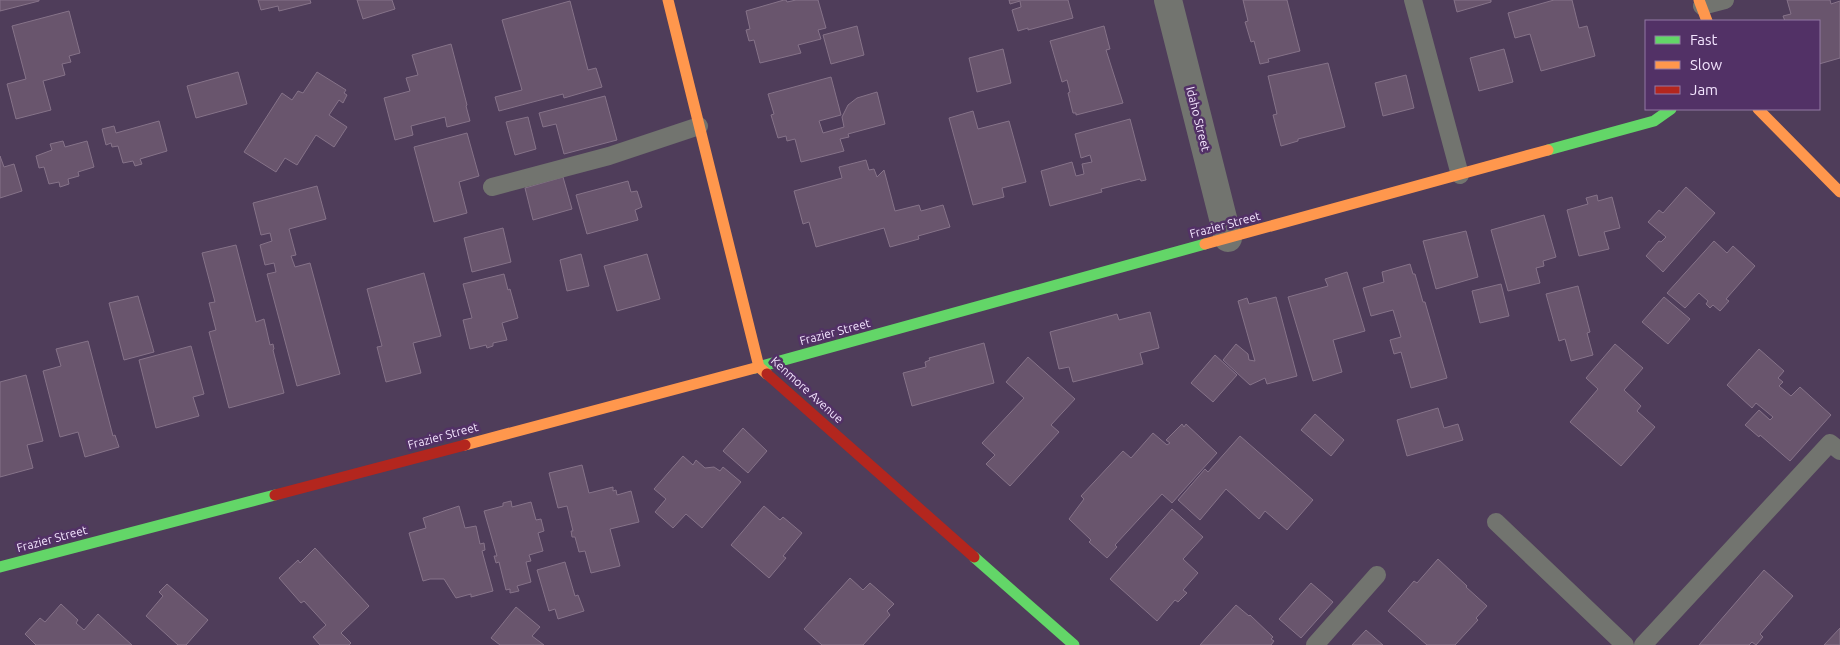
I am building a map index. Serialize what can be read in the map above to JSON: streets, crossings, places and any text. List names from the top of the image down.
{
  "streets": {
    "street": ["Idaho Street", "Frazier Street", "Kenmore Avenue"]
  },
  "crossings": [
    ["Idaho Street", "Frazier Street"],
    ["Frazier Street", "Kenmore Avenue"]
  ],
  "legend": ["Fast", "Slow", "Jam"]
}
